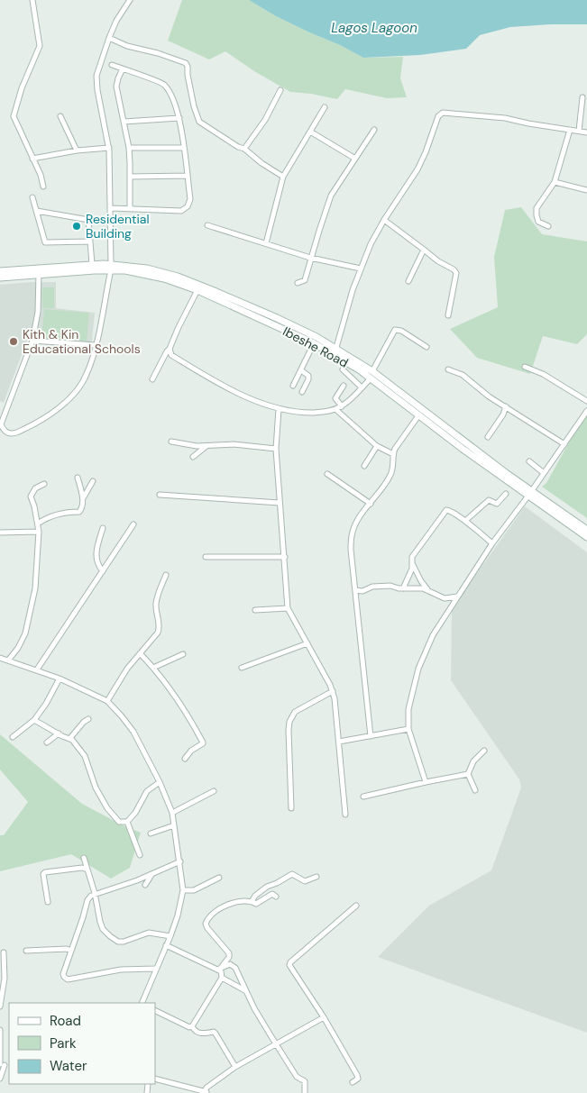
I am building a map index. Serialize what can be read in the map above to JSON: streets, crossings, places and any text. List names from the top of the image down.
{
  "streets": {
    "main road": ["Ibeshe Road"]
  },
  "water": ["Lagos Lagoon"],
  "places": ["Residential Building", "Kith & Kin Educational Schools"],
  "legend": ["Road", "Park", "Water"]
}
